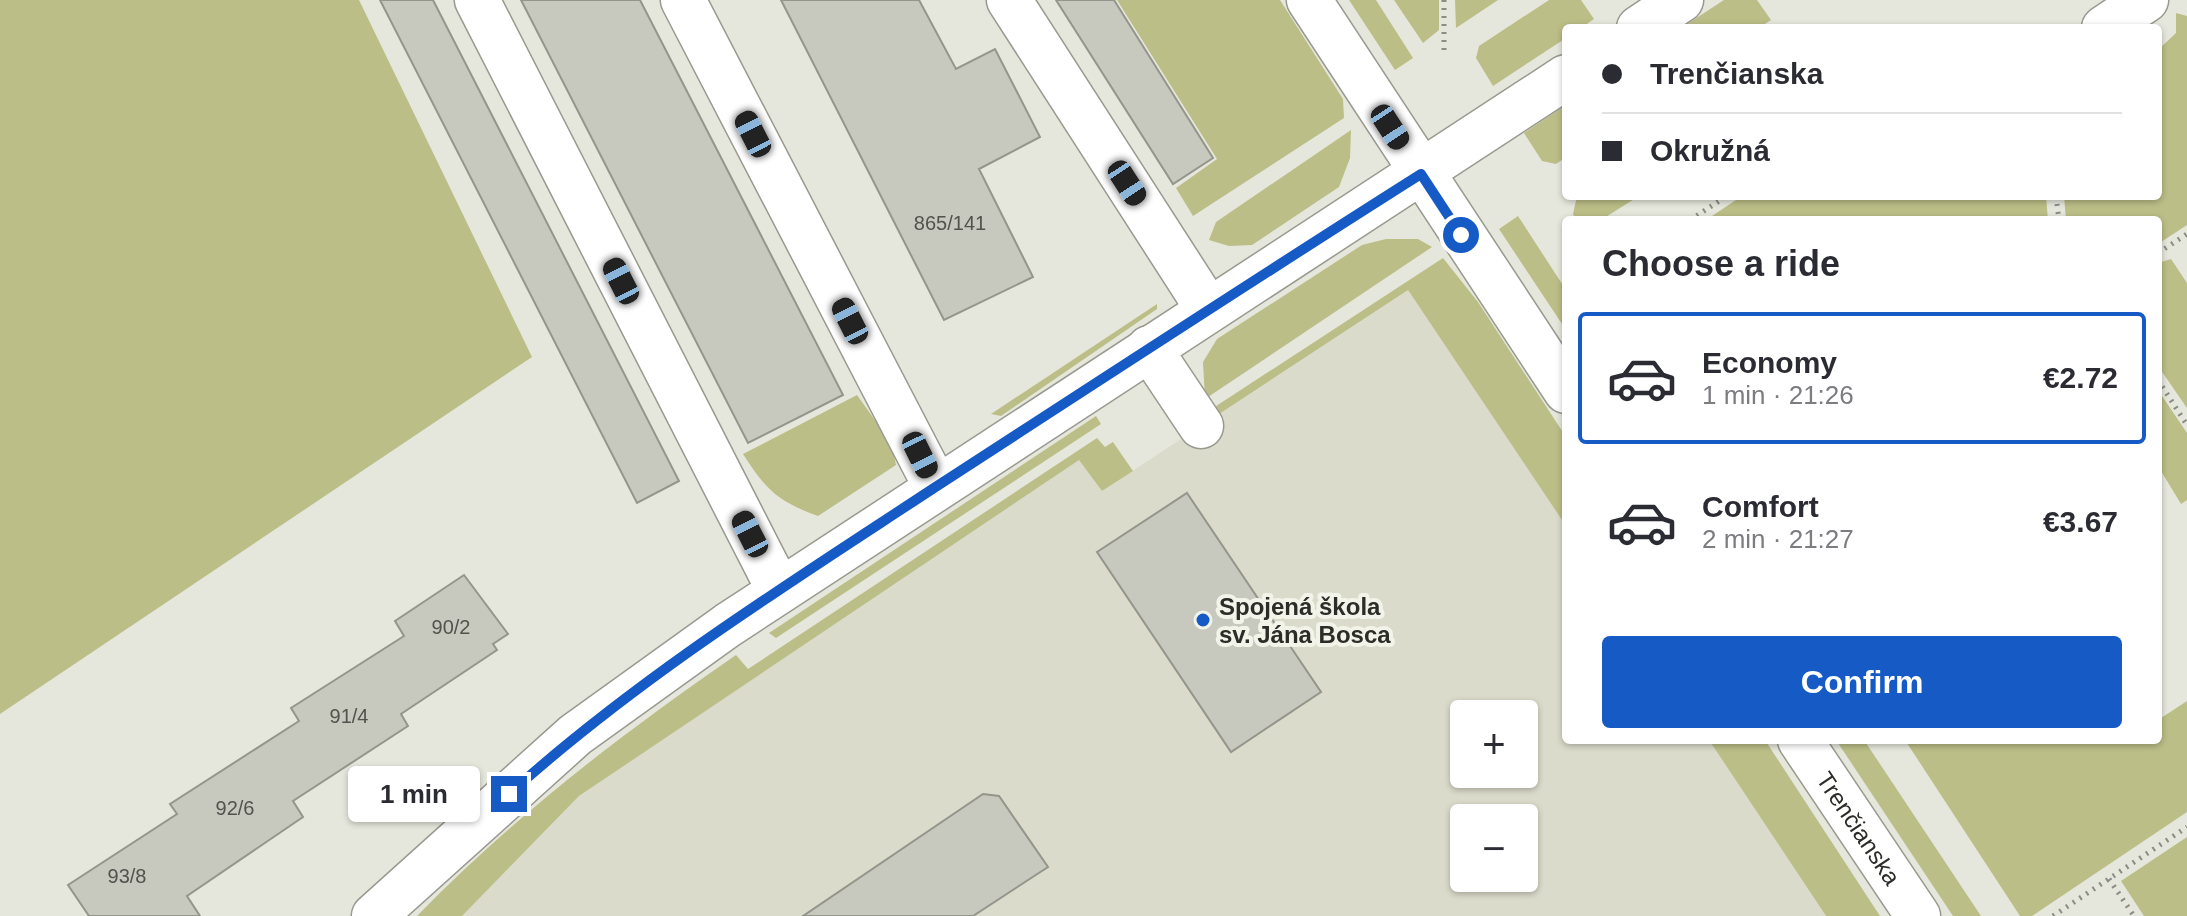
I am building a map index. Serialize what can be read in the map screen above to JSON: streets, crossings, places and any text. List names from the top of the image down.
{
  "streets": {
    "street": ["Trenčianska"]
  },
  "places": ["Spojená škola sv. Jána Bosca"],
  "house_numbers": [
    "865/141",
    "90/2",
    "91/4",
    "92/6",
    "93/8"
  ],
  "page": {
    "banner": ["Trenčianska", "Okružná"],
    "heading": "Choose a ride",
    "list": [
      {
        "name": "Economy",
        "note": "1 min · 21:26",
        "value": "€2.72"
      },
      {
        "name": "Comfort",
        "note": "2 min · 21:27",
        "value": "€3.67"
      }
    ],
    "buttons": "Confirm",
    "map_buttons": ["+", "−"],
    "bubble": "1 min"
  }
}
